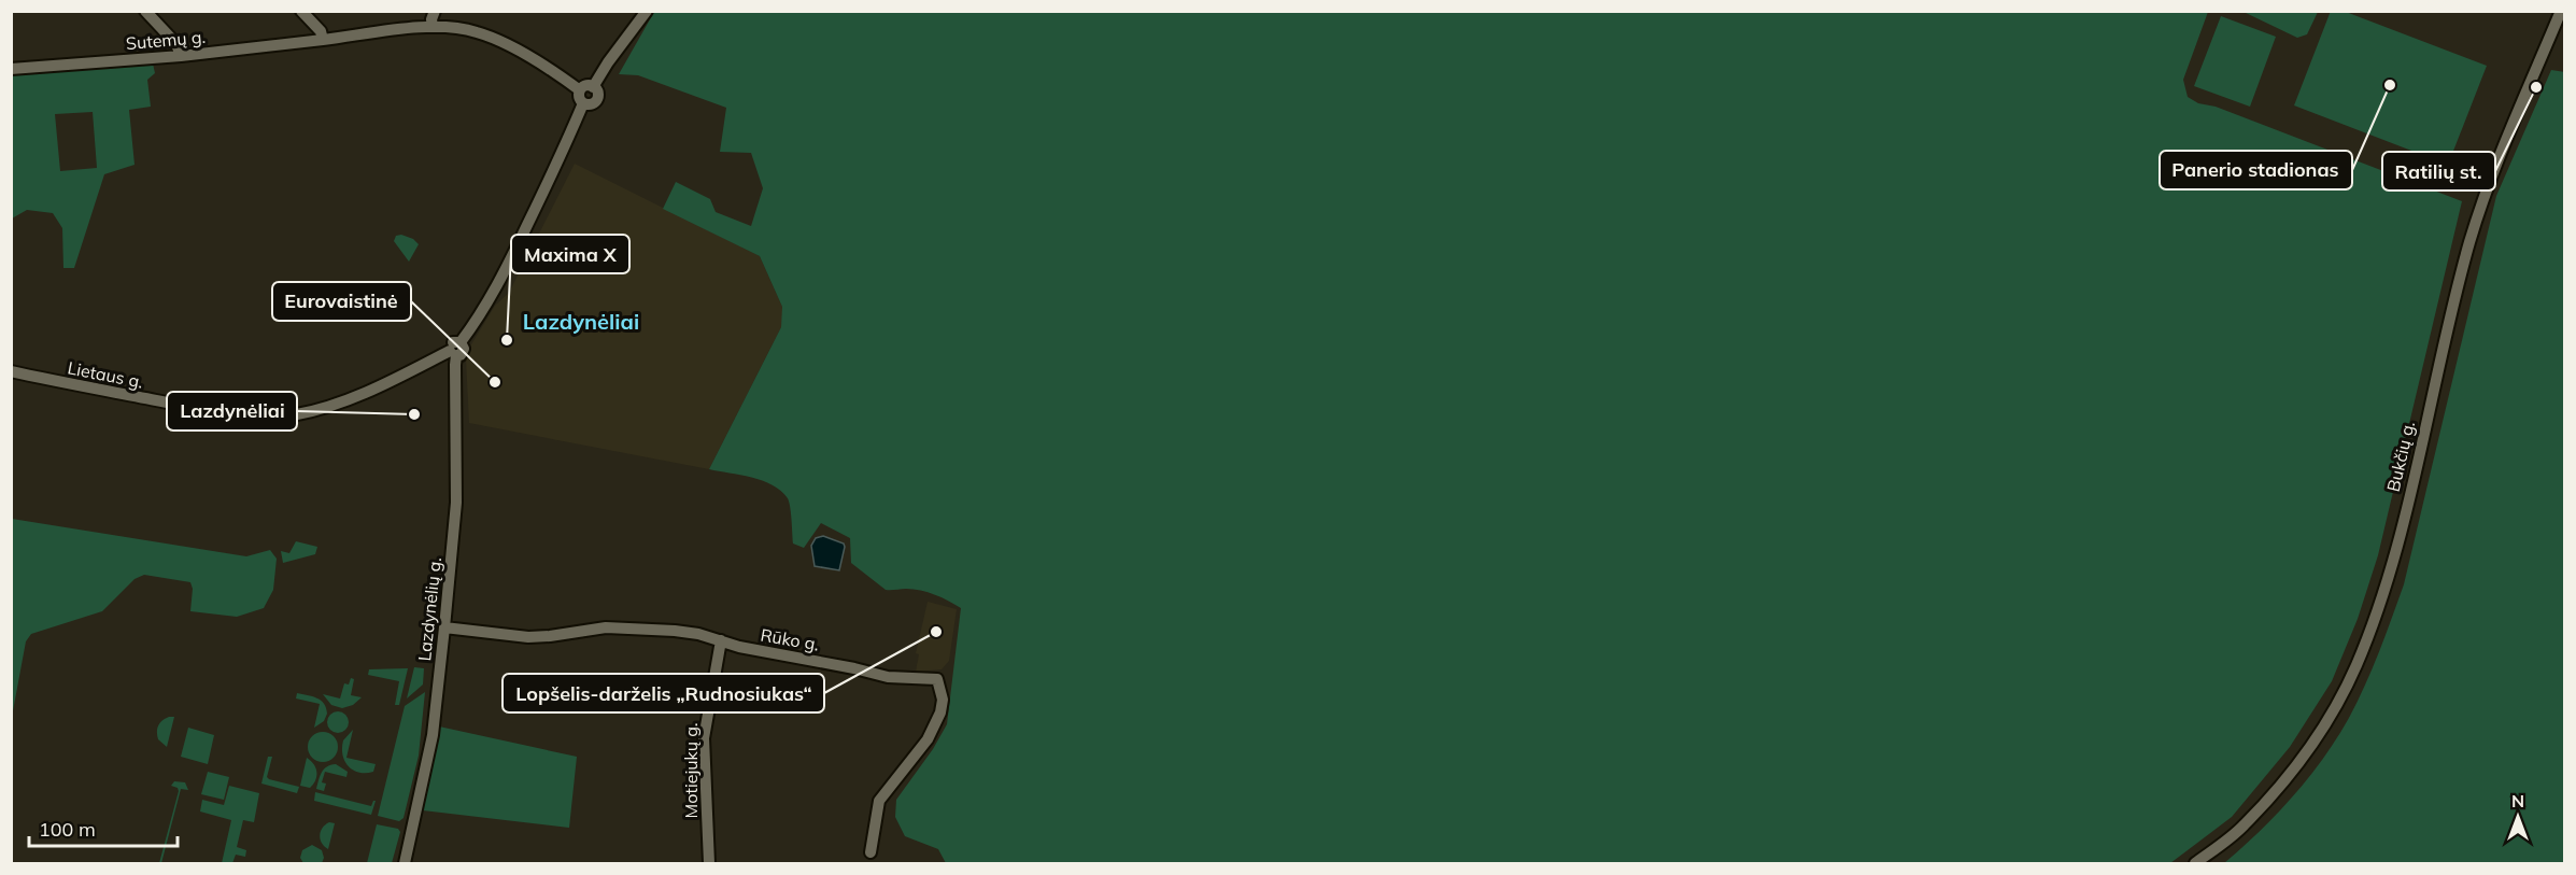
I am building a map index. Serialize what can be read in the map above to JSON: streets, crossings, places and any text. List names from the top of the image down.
{
  "streets": {
    "street": [
      "Sutemų g.",
      "Lietaus g.",
      "Bukčių g.",
      "Lazdynėlių g.",
      "Rūko g.",
      "Motiejukų g."
    ]
  },
  "crossings": [
    ["Sutemų g.", "Lazdynėlių g."],
    ["Lietaus g.", "Lazdynėlių g."],
    ["Lazdynėlių g.", "Rūko g."],
    ["Rūko g.", "Motiejukų g."]
  ],
  "districts": ["Lazdynėliai"],
  "places": [
    "Panerio stadionas",
    "Ratilių st.",
    "Maxima X",
    "Eurovaistinė",
    "Lazdynėliai",
    "Lopšelis-darželis „Rudnosiukas“"
  ],
  "scale_bar": "100 m",
  "north": "top"
}
